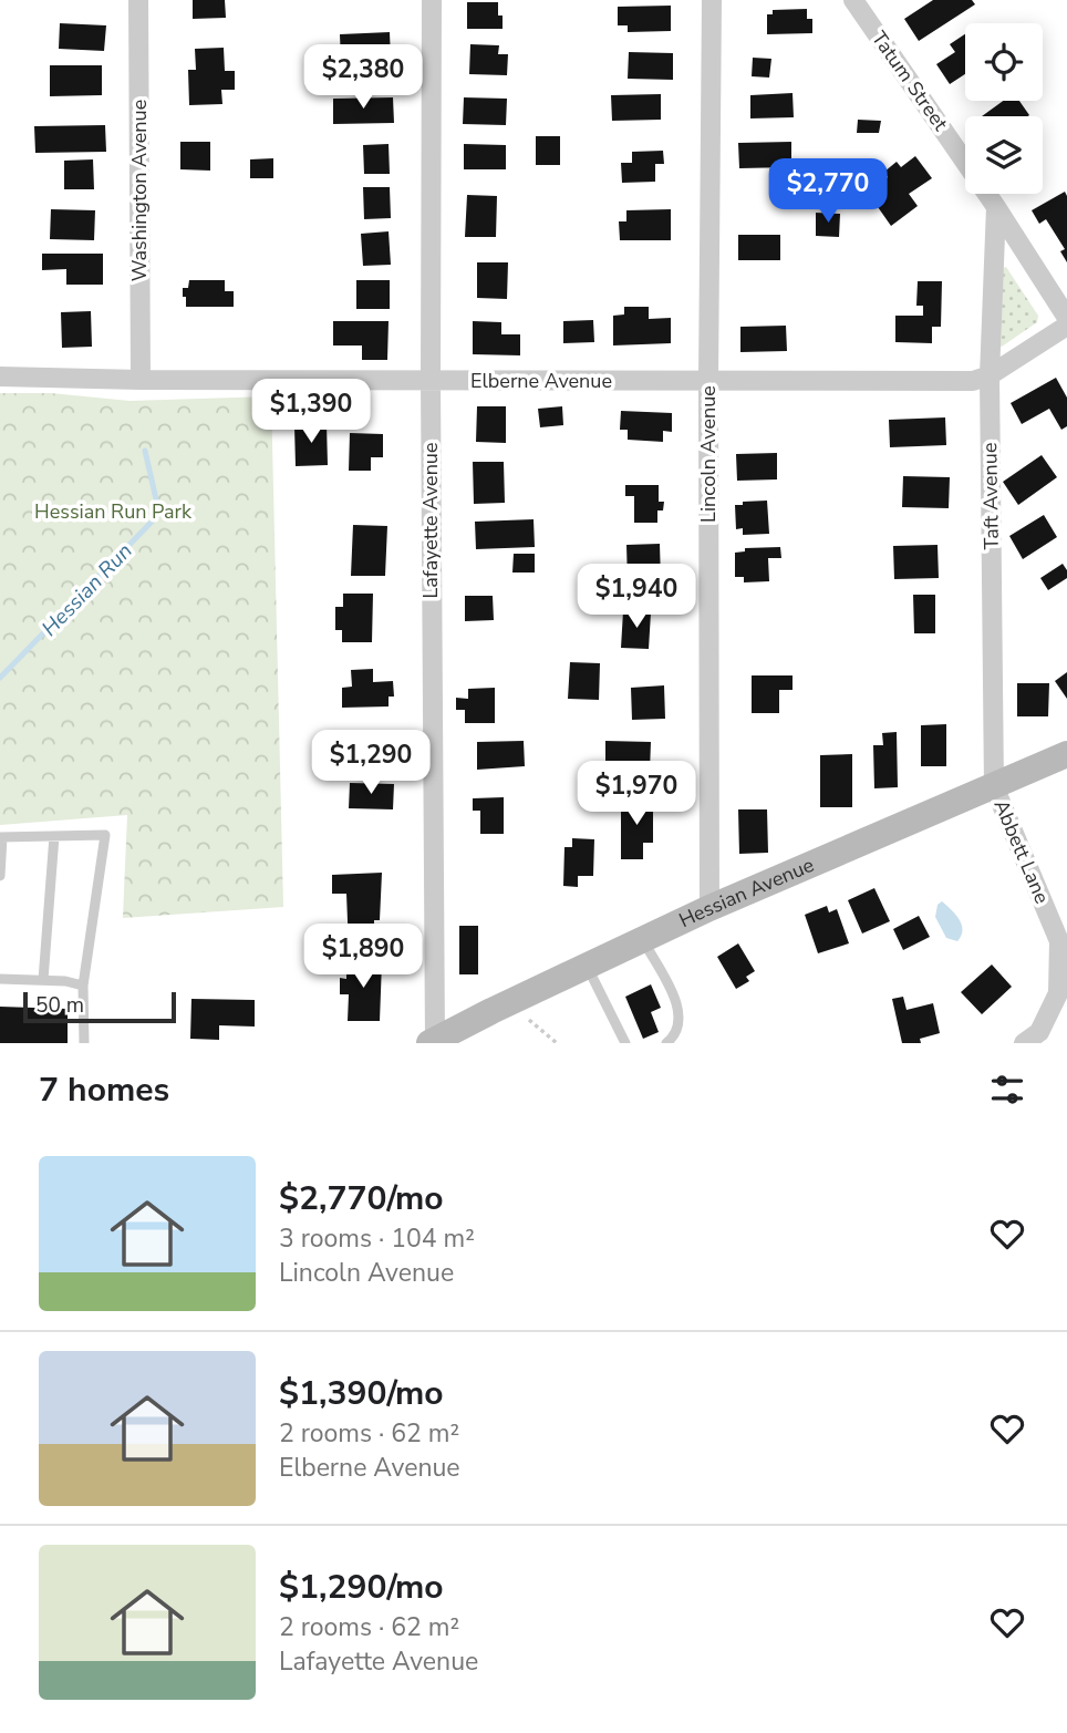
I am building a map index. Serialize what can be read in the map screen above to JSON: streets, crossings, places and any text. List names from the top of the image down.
{
  "streets": {
    "main road": ["Hessian Avenue"],
    "street": [
      "Tatum Street",
      "Washington Avenue",
      "Elberne Avenue",
      "Lincoln Avenue",
      "Taft Avenue",
      "Lafayette Avenue",
      "Abbett Lane"
    ]
  },
  "crossings": [
    ["Tatum Street", "Taft Avenue"],
    ["Washington Avenue", "Elberne Avenue"],
    ["Elberne Avenue", "Lincoln Avenue"],
    ["Elberne Avenue", "Taft Avenue"],
    ["Elberne Avenue", "Lafayette Avenue"],
    ["Lincoln Avenue", "Hessian Avenue"],
    ["Taft Avenue", "Abbett Lane"],
    ["Taft Avenue", "Hessian Avenue"],
    ["Lafayette Avenue", "Hessian Avenue"],
    ["Abbett Lane", "Hessian Avenue"]
  ],
  "water": ["Hessian Run"],
  "parks": ["Hessian Run Park"],
  "scale_bar": "50 m",
  "page": {
    "price": [
      "$2,380",
      "$2,770",
      "$1,390",
      "$1,940",
      "$1,290",
      "$1,970",
      "$1,890"
    ],
    "scale": "50 m",
    "heading": "7 homes",
    "list": [
      {
        "name": "$2,770/mo",
        "note": "3 rooms · 104 m² · Lincoln Avenue"
      },
      {
        "name": "$1,390/mo",
        "note": "2 rooms · 62 m² · Elberne Avenue"
      },
      {
        "name": "$1,290/mo",
        "note": "2 rooms · 62 m² · Lafayette Avenue"
      }
    ]
  }
}
